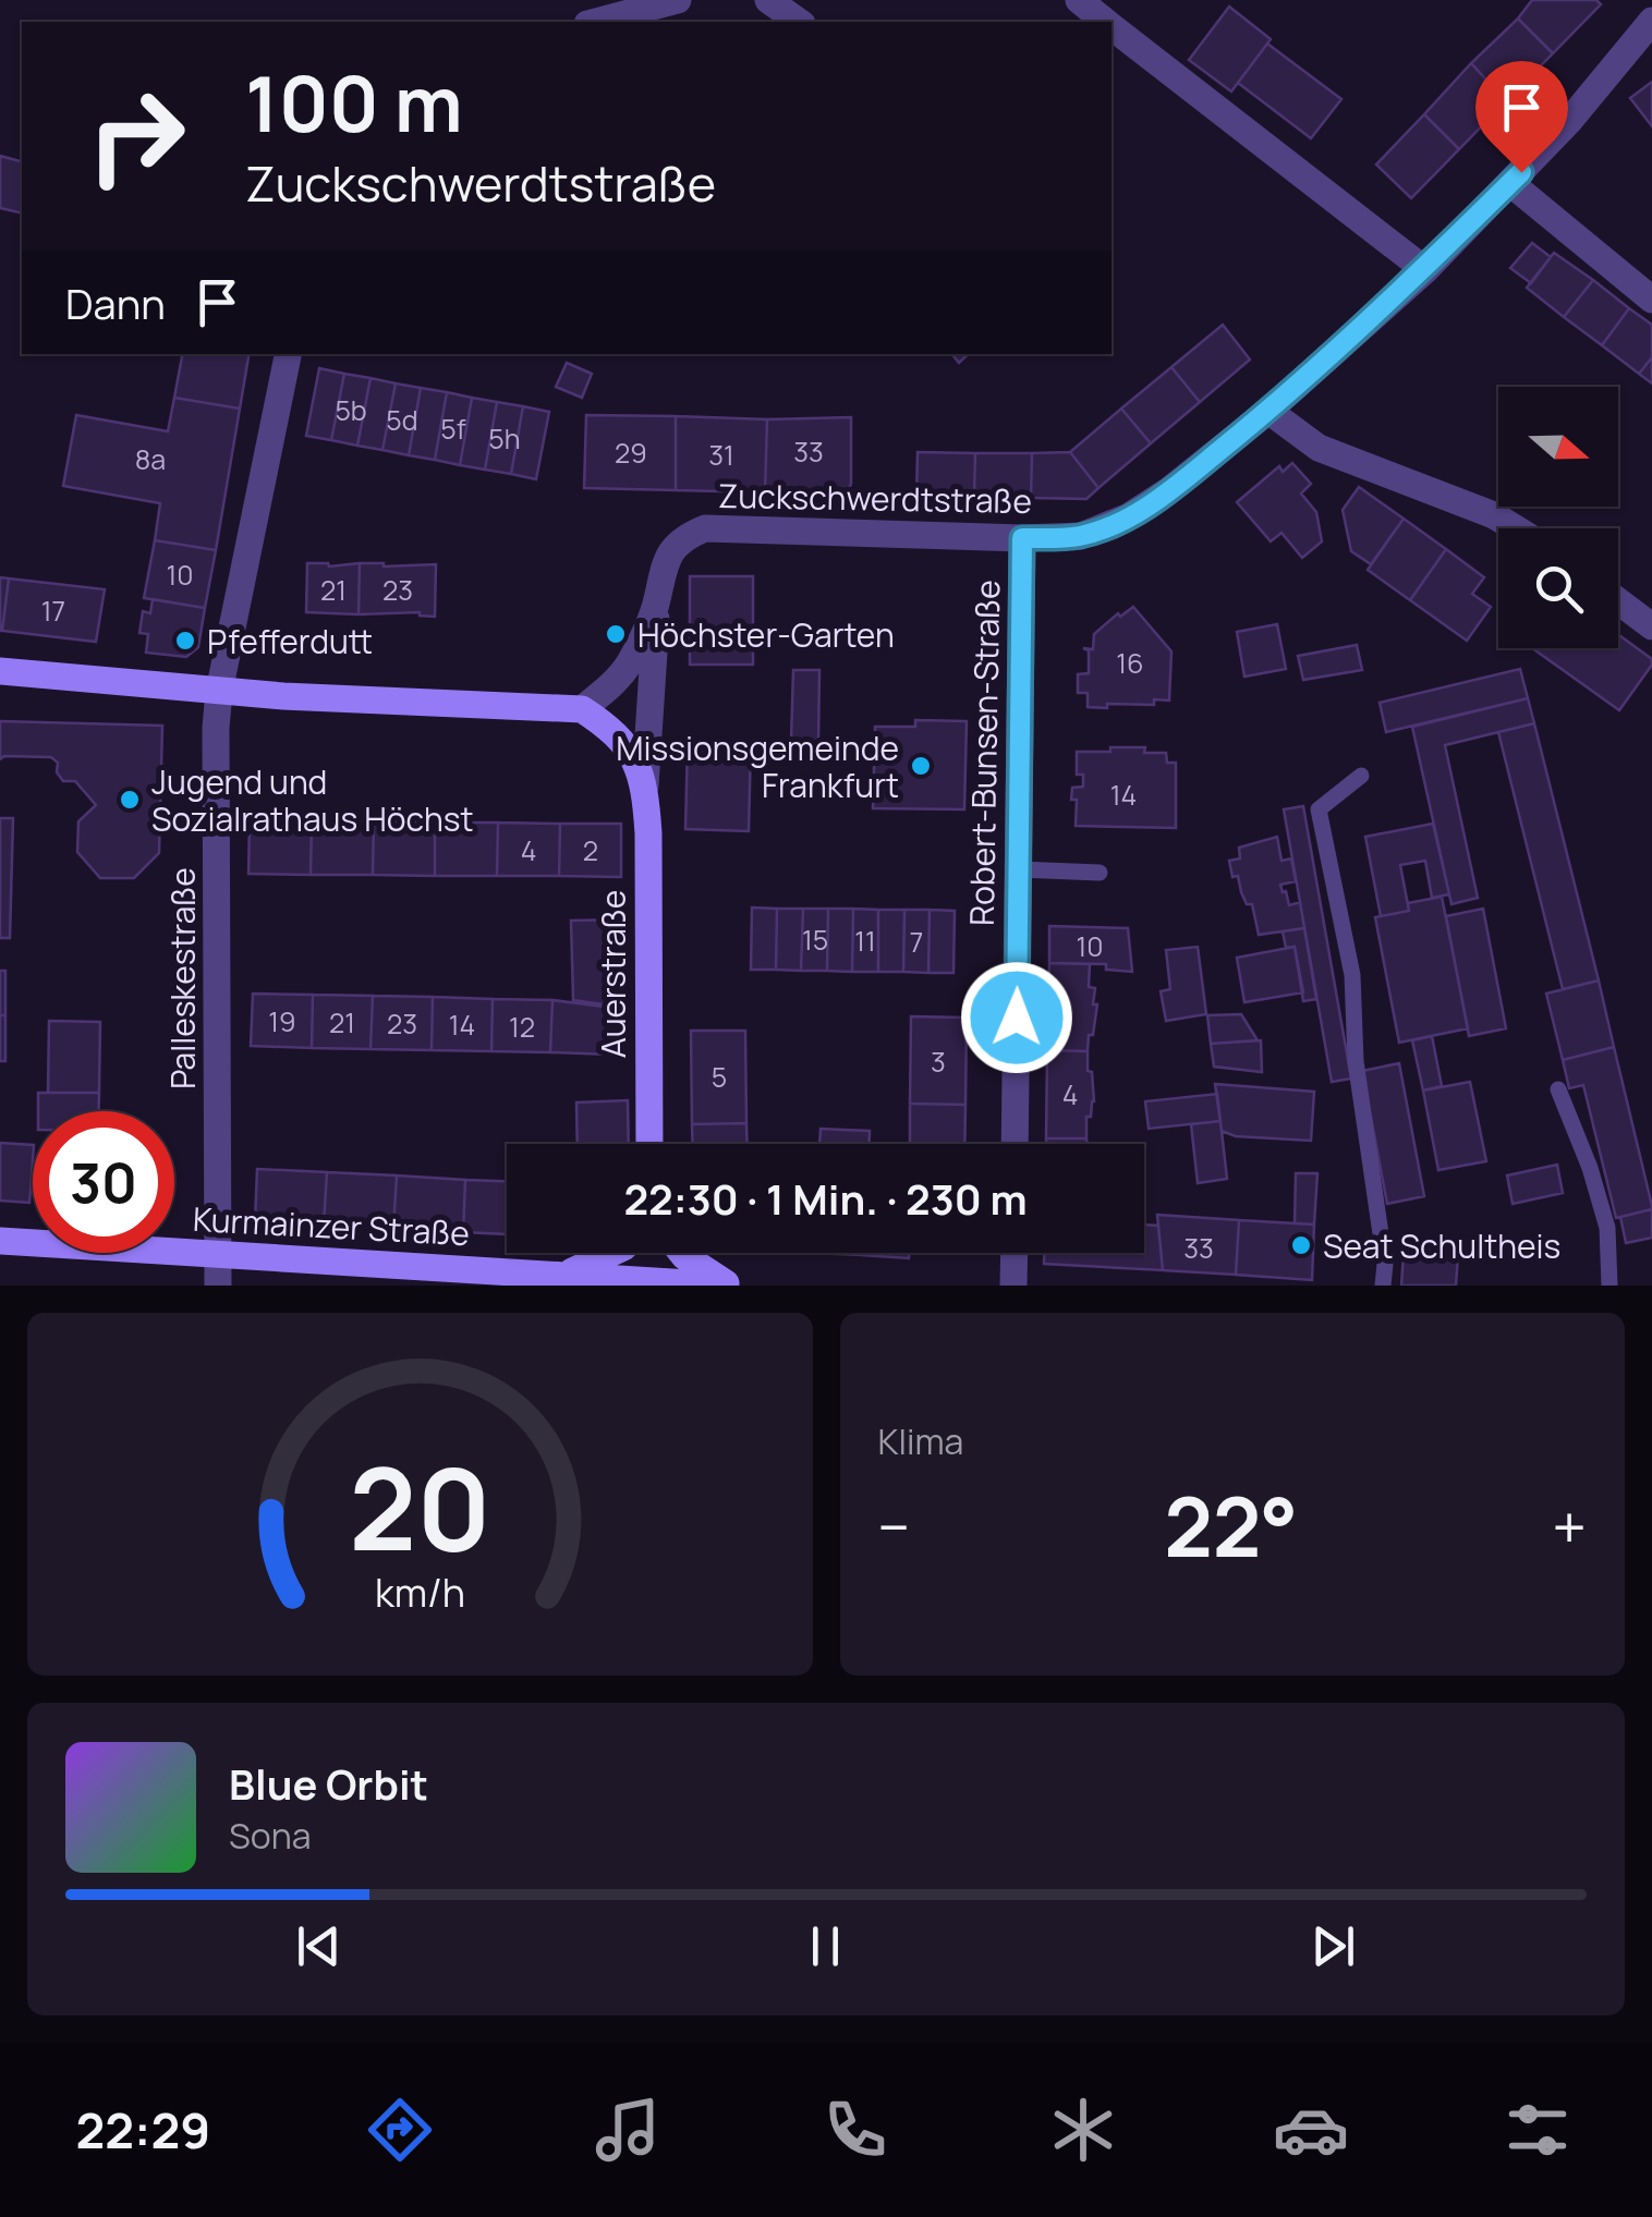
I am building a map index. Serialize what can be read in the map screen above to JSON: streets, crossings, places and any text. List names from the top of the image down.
{
  "streets": {
    "main road": ["Auerstraße", "Kurmainzer Straße"],
    "street": ["Zuckschwerdtstraße", "Robert-Bunsen-Straße", "Palleskestraße"]
  },
  "crossings": [
    ["Zuckschwerdtstraße", "Robert-Bunsen-Straße"],
    ["Zuckschwerdtstraße", "Auerstraße"],
    ["Palleskestraße", "Kurmainzer Straße"]
  ],
  "places": [
    "Höchster-Garten",
    "Pfefferdutt",
    "Missionsgemeinde Frankfurt",
    "Jugend und Sozialrathaus Höchst",
    "Seat Schultheis"
  ],
  "house_numbers": [
    "5b",
    "5d",
    "5f",
    "5h",
    "33",
    "29",
    "31",
    "8a",
    "10",
    "21",
    "23",
    "17",
    "16",
    "14",
    "4",
    "2",
    "15",
    "11",
    "7",
    "10",
    "19",
    "21",
    "23",
    "14",
    "12",
    "3",
    "5",
    "4",
    "33"
  ],
  "north": "right",
  "page": {
    "turn": ["100 m", "Zuckschwerdtstraße"],
    "then": "Dann",
    "limit": "30",
    "trip": "22:30 · 1 Min. · 230 m",
    "tile": "Klima",
    "heat": ["−", "22°", "+"],
    "song": ["Blue Orbit", "Sona"],
    "tabs": "22:29",
    "gauge": ["20", "km/h"]
  }
}
